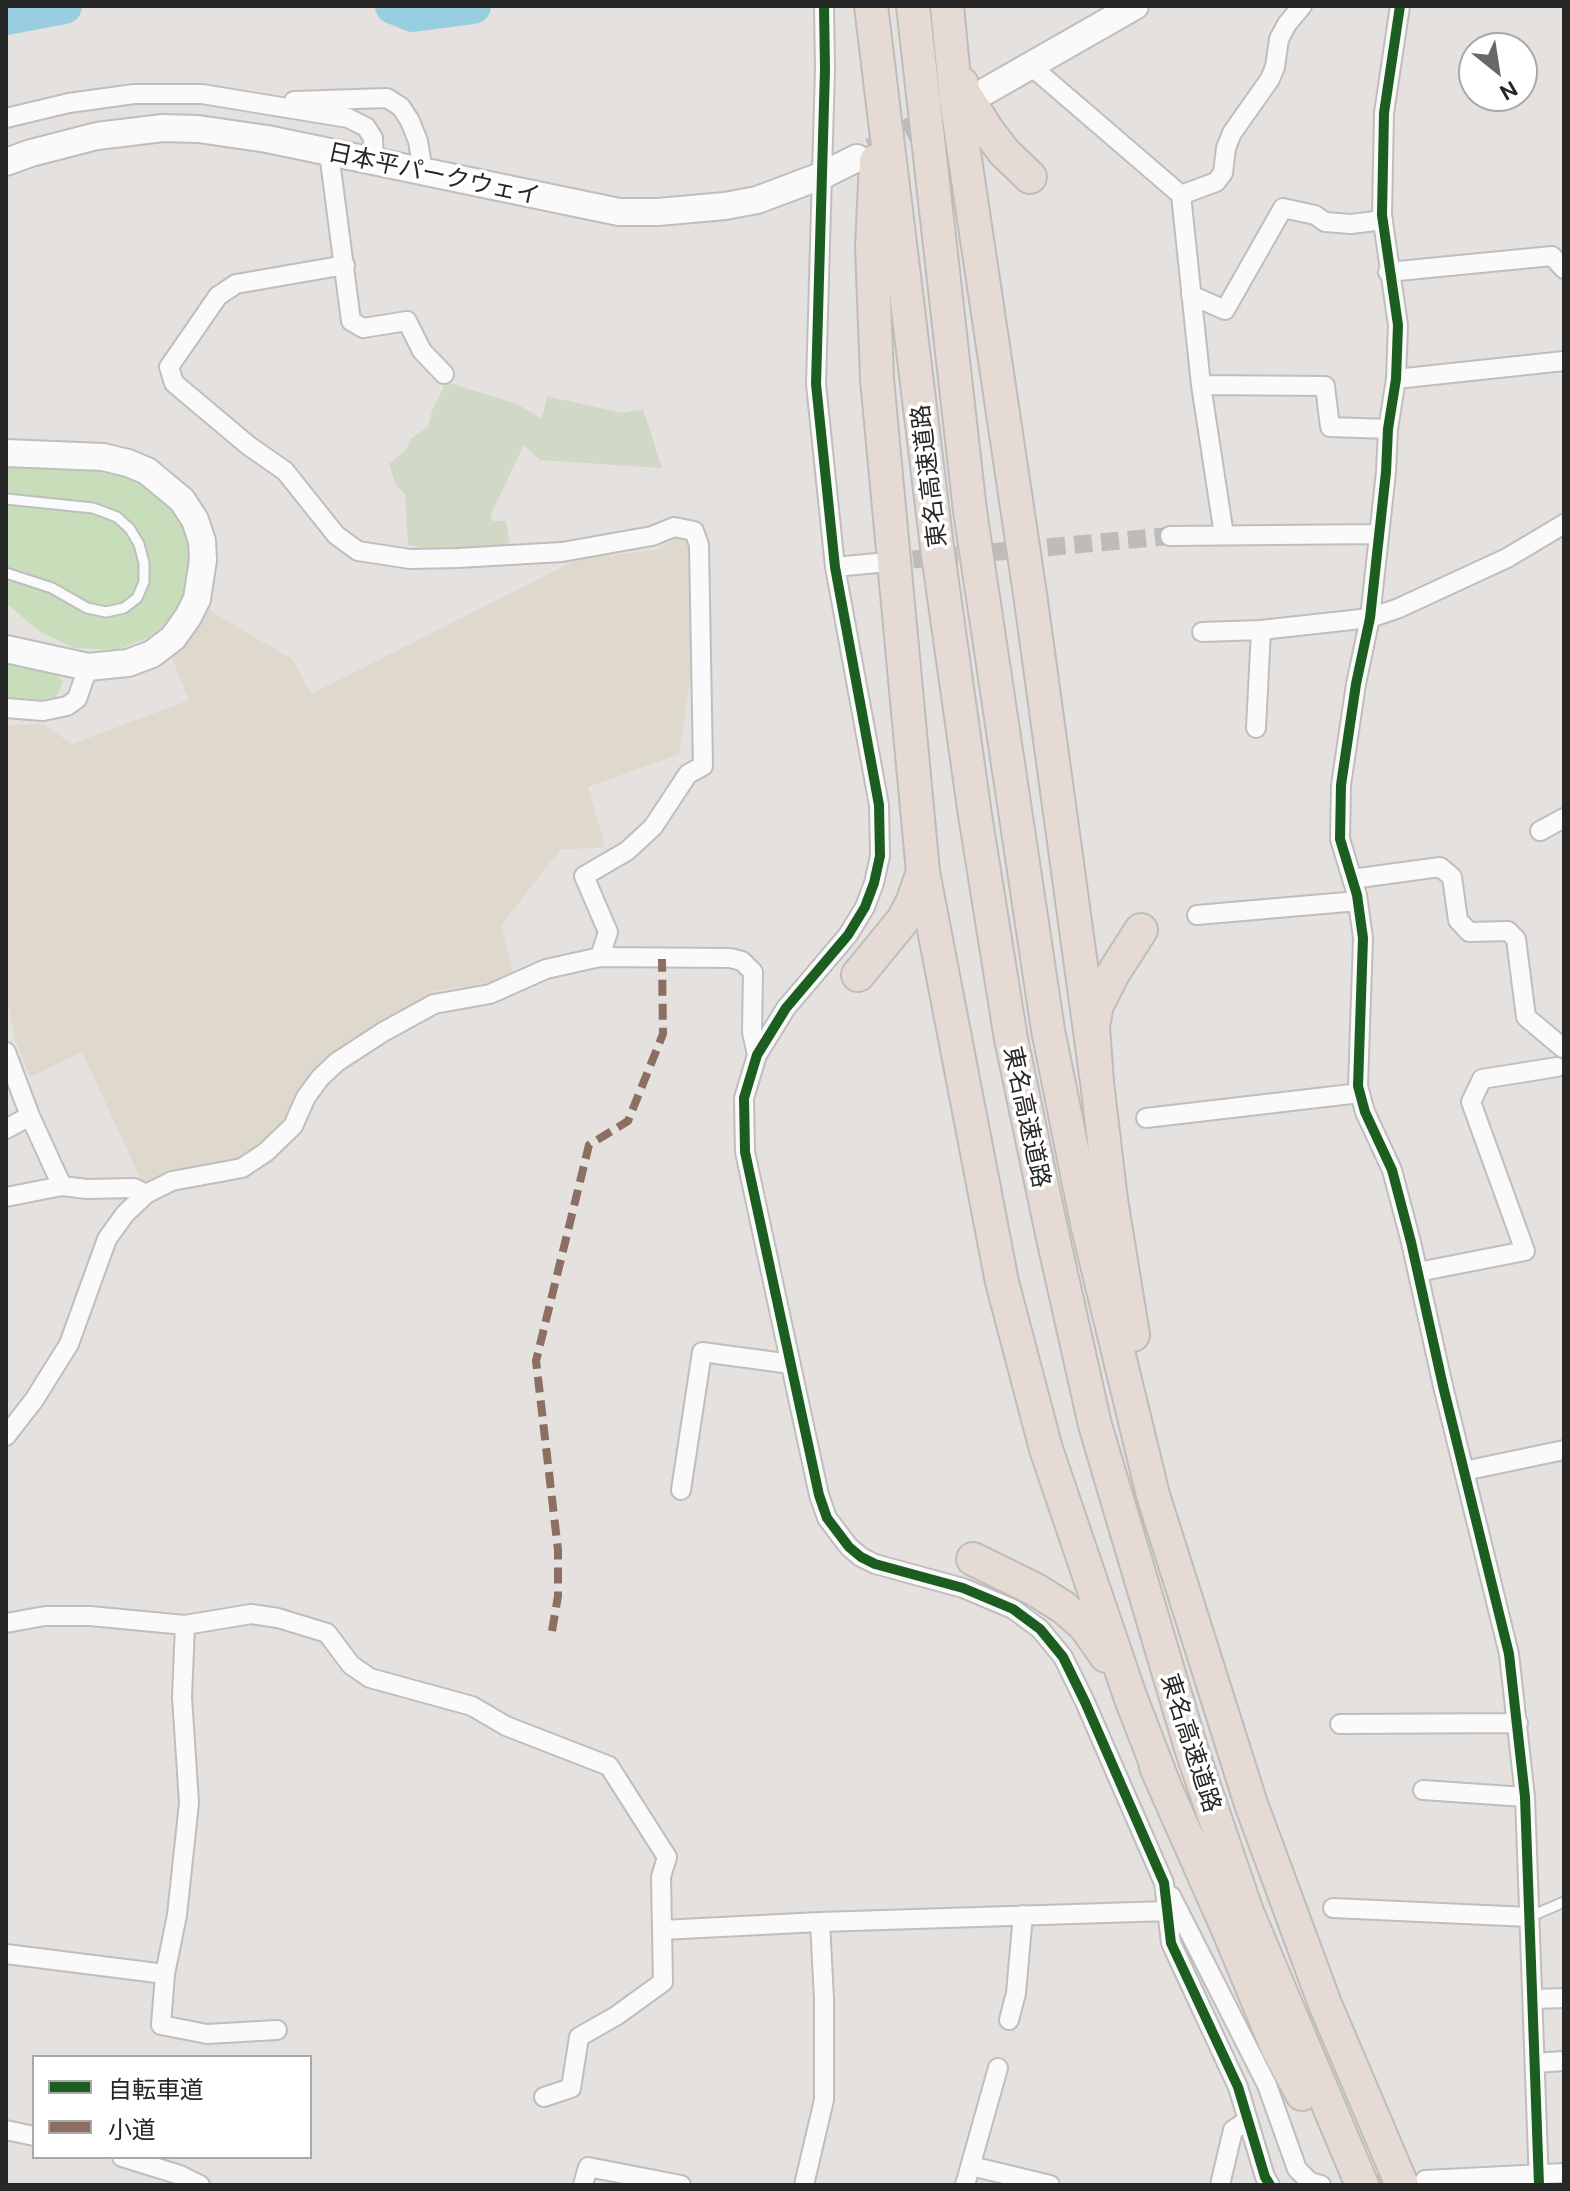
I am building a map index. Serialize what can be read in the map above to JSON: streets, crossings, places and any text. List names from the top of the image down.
{
  "streets": {
    "highway": ["東名高速道路"],
    "street": ["日本平パークウェイ"]
  },
  "legend": ["自転車道", "小道"],
  "north": "bottom right"
}
